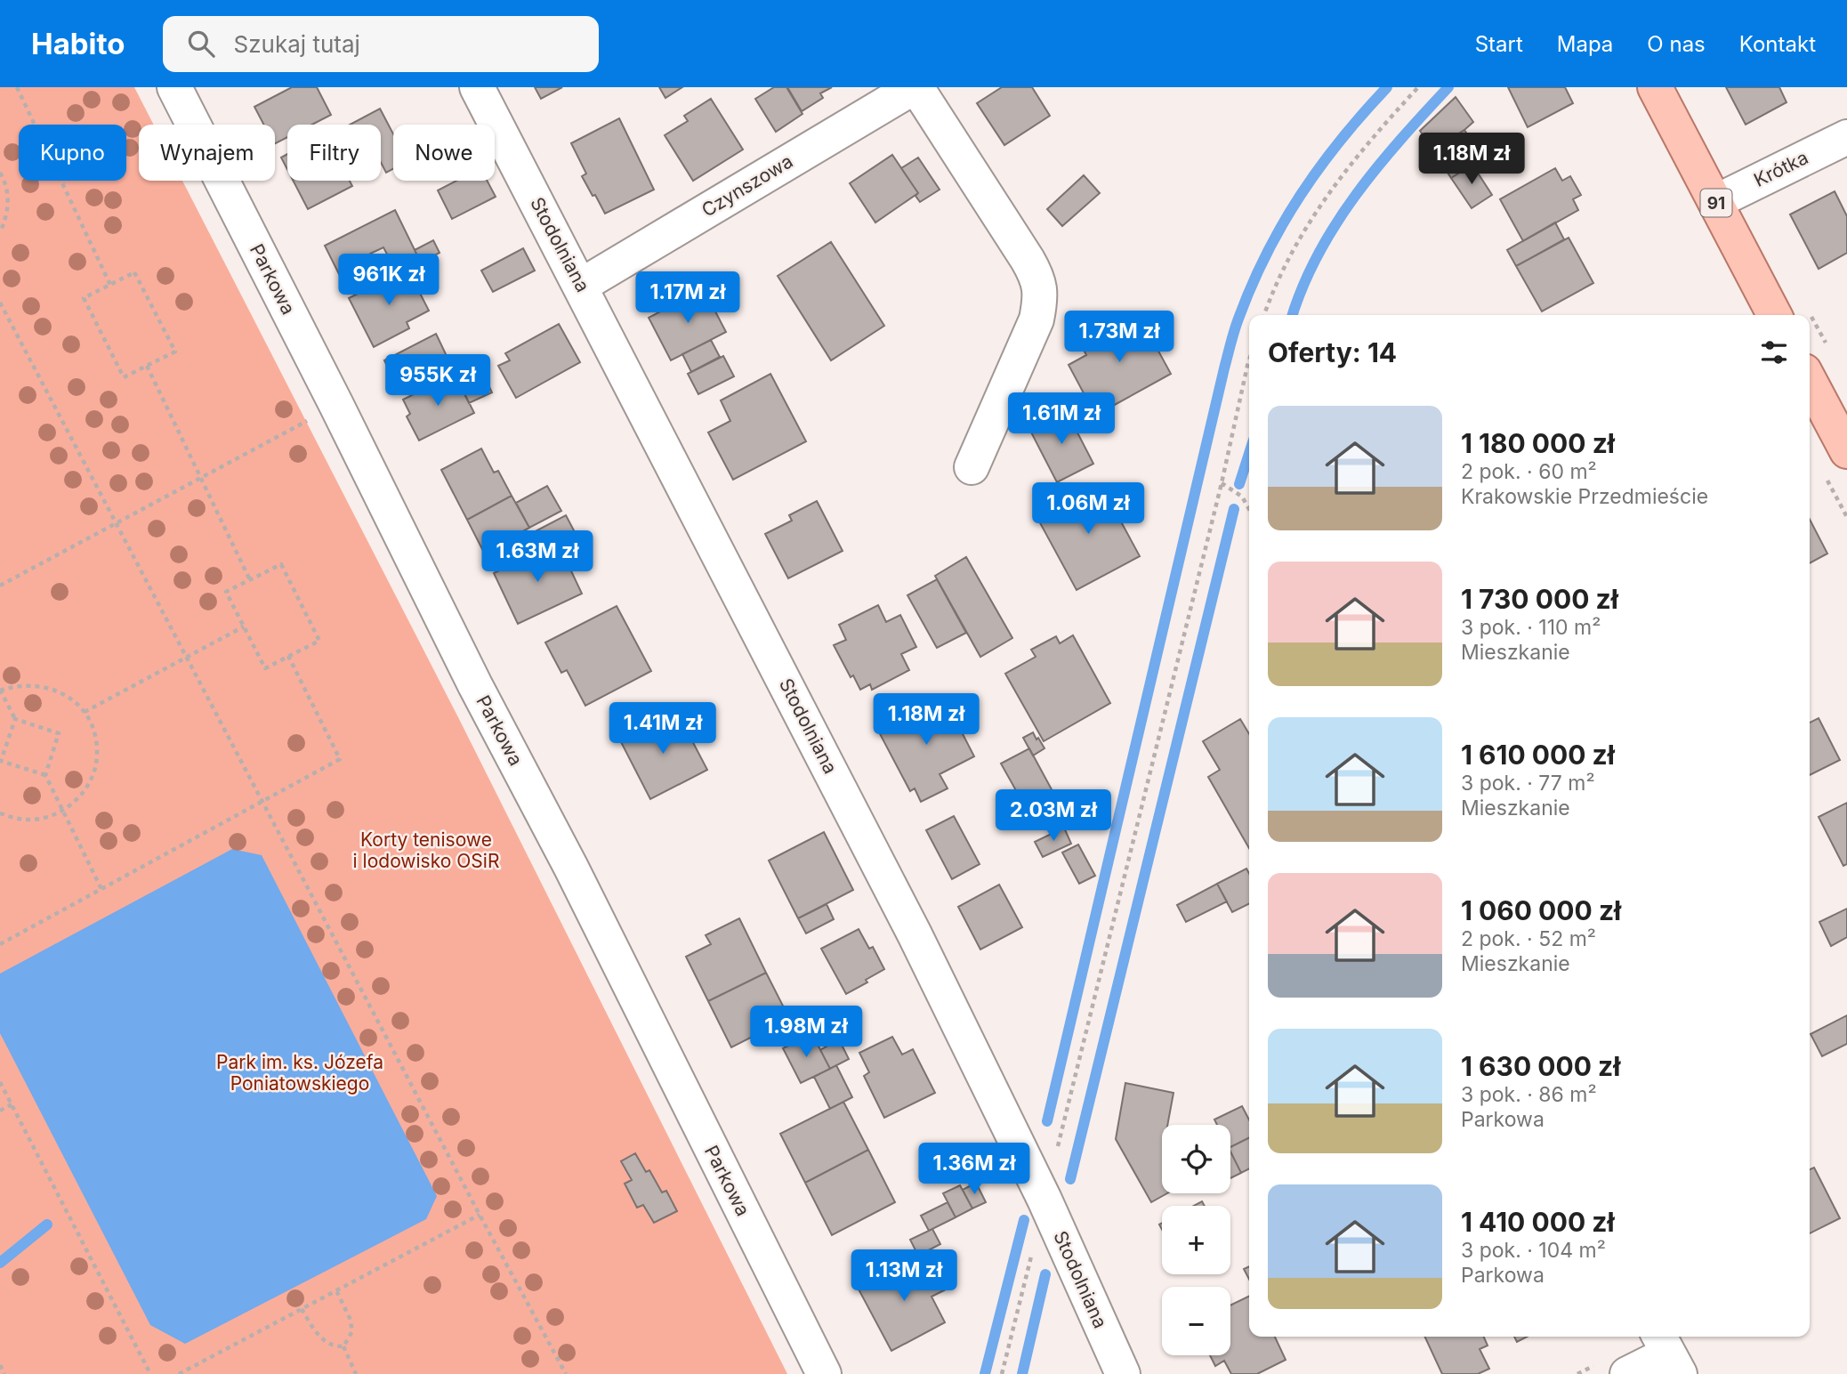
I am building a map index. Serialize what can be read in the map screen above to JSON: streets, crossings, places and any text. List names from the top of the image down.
{
  "streets": {
    "main road": ["91"],
    "street": [
      "Krótka",
      "Czynszowa",
      "Stodolniana",
      "Parkowa"
    ]
  },
  "crossings": [
    ["Krótka", "91"],
    ["Czynszowa", "Stodolniana"]
  ],
  "parks": ["Korty tenisowe i lodowisko OSiR", "Park im. ks. Józefa Poniatowskiego"],
  "page": {
    "header": "Habito",
    "search": "Szukaj tutaj",
    "nav": [
      "Start",
      "Mapa",
      "O nas",
      "Kontakt"
    ],
    "chip": [
      "Kupno",
      "Wynajem",
      "Filtry",
      "Nowe"
    ],
    "price": [
      "1.18M zł",
      "961K zł",
      "1.17M zł",
      "1.73M zł",
      "955K zł",
      "1.61M zł",
      "1.06M zł",
      "1.63M zł",
      "1.18M zł",
      "1.41M zł",
      "2.03M zł",
      "1.98M zł",
      "1.36M zł",
      "1.13M zł"
    ],
    "heading": "Oferty: 14",
    "list": [
      {
        "name": "1 180 000 zł",
        "note": "2 pok. · 60 m² · Krakowskie Przedmieście"
      },
      {
        "name": "1 730 000 zł",
        "note": "3 pok. · 110 m² · Mieszkanie"
      },
      {
        "name": "1 610 000 zł",
        "note": "3 pok. · 77 m² · Mieszkanie"
      },
      {
        "name": "1 060 000 zł",
        "note": "2 pok. · 52 m² · Mieszkanie"
      },
      {
        "name": "1 630 000 zł",
        "note": "3 pok. · 86 m² · Parkowa"
      },
      {
        "name": "1 410 000 zł",
        "note": "3 pok. · 104 m² · Parkowa"
      }
    ],
    "map_buttons": ["+", "−"]
  }
}
